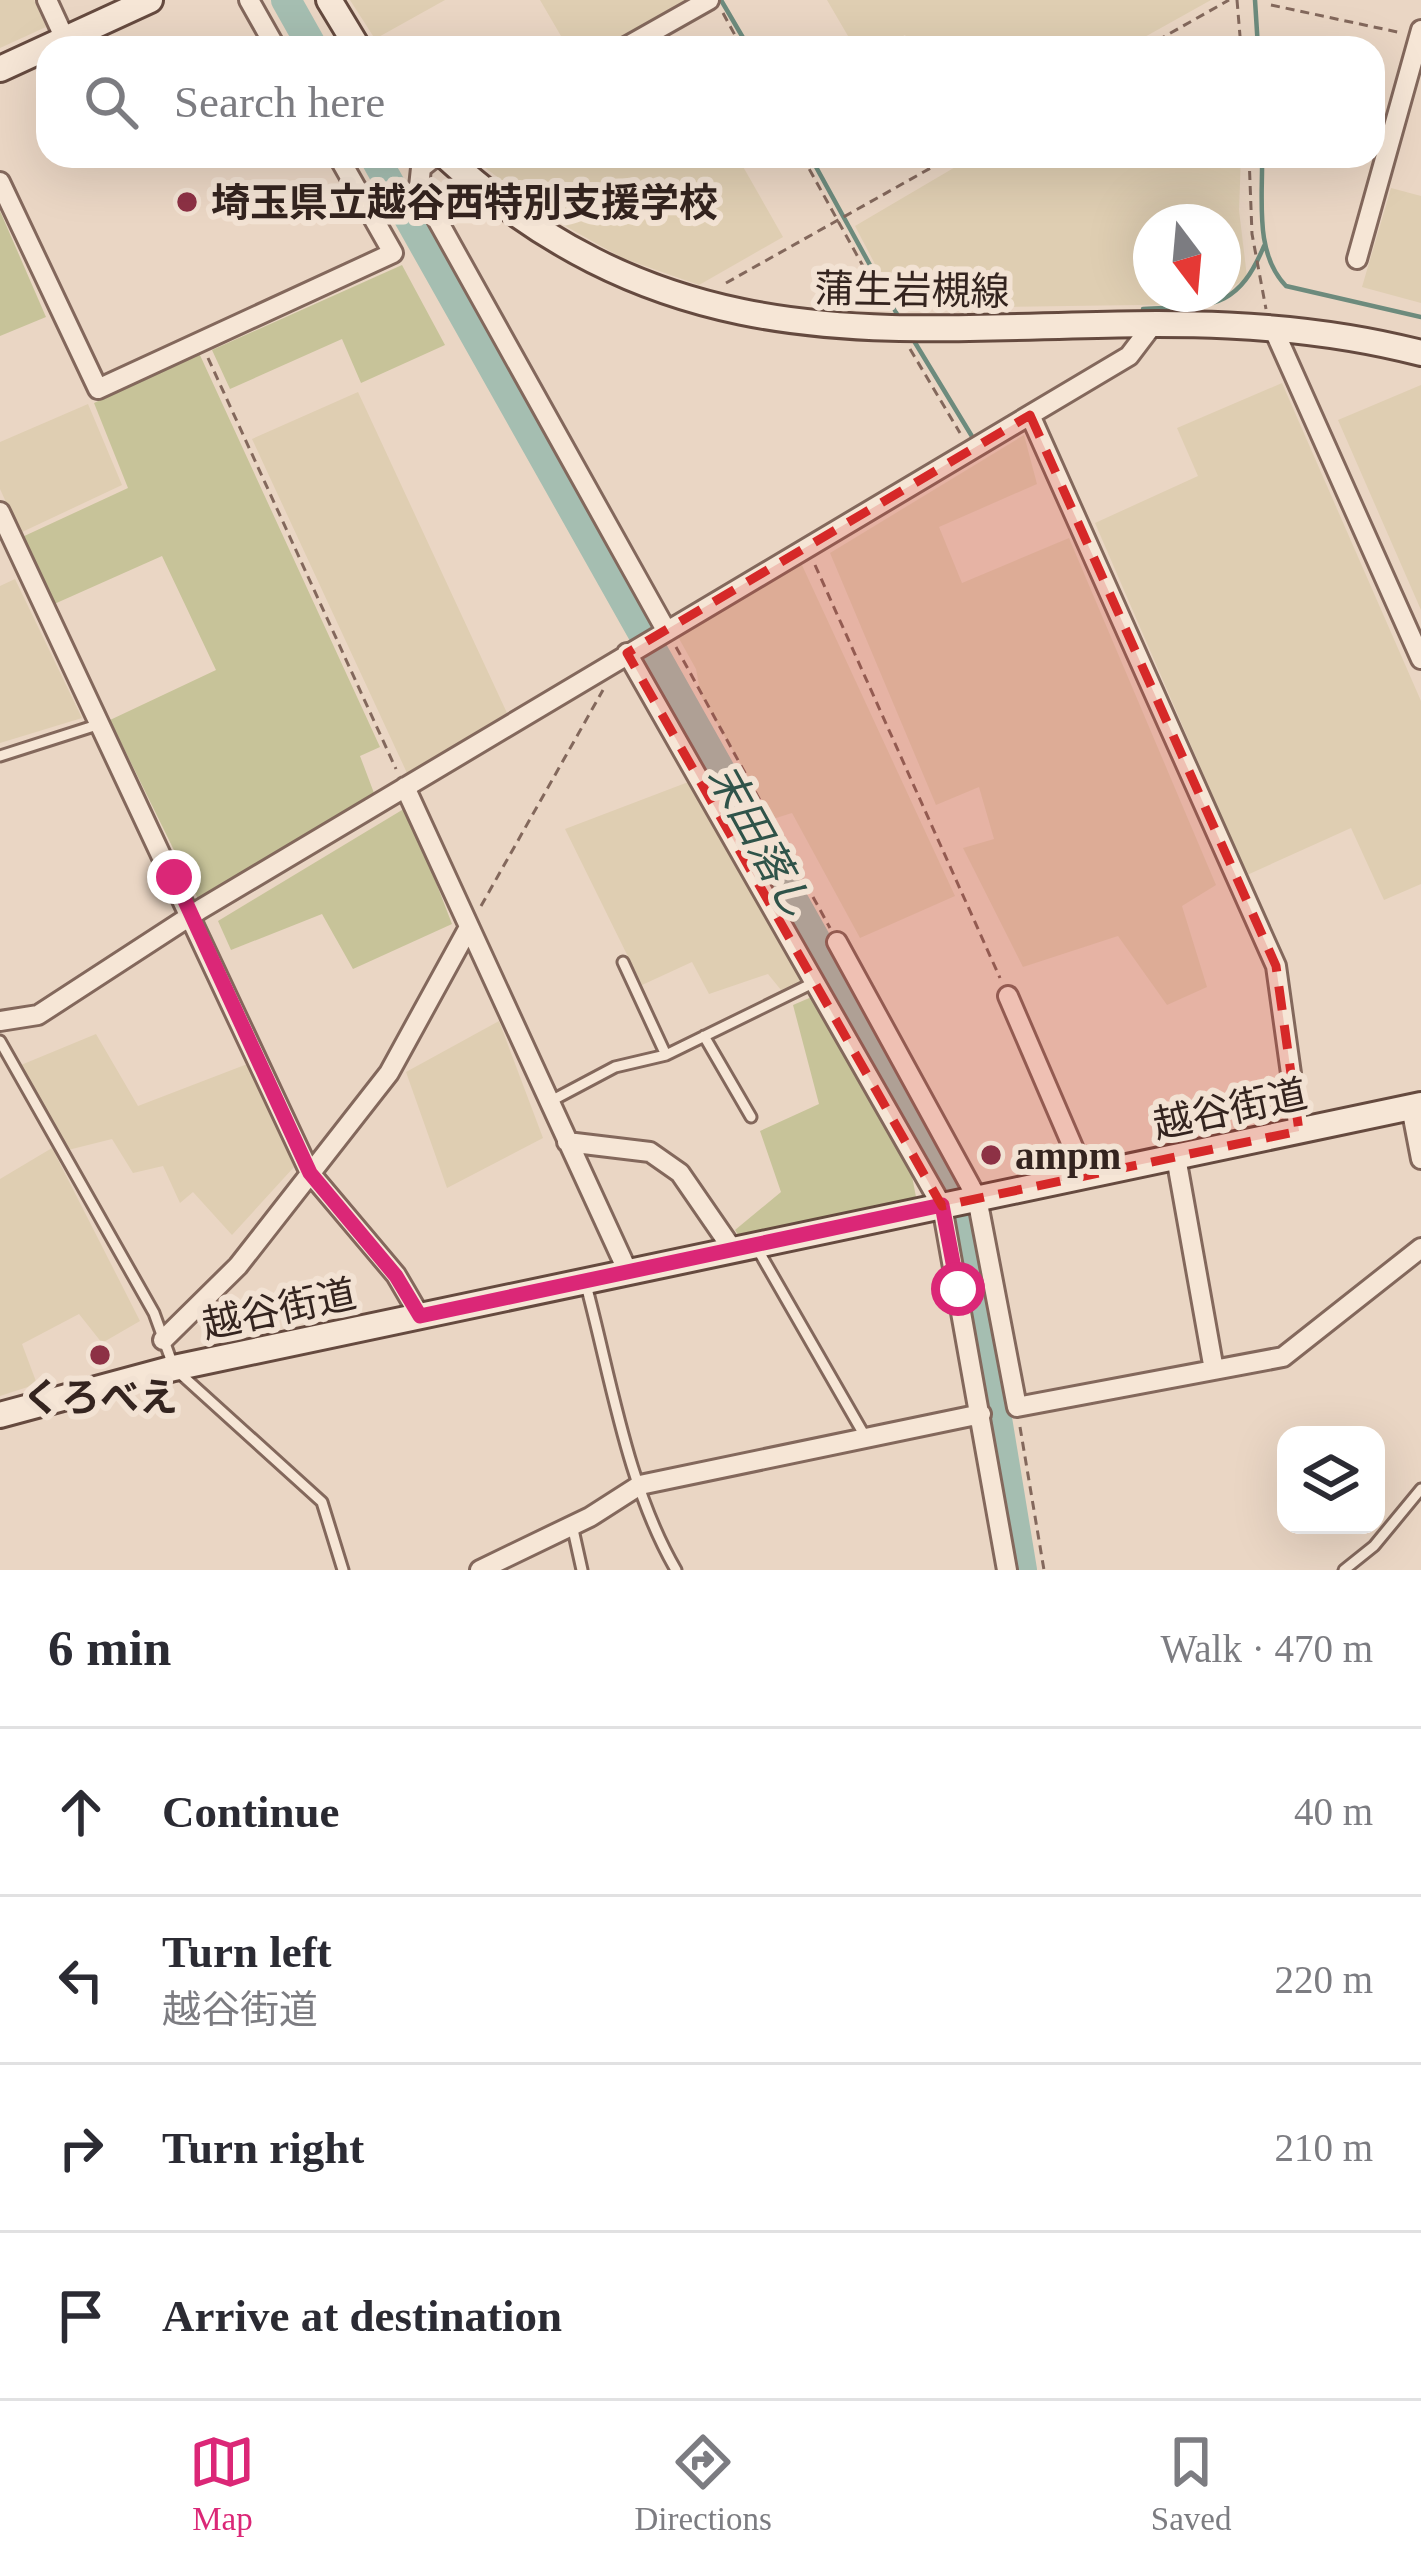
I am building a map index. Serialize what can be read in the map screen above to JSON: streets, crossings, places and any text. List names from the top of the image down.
{
  "streets": {
    "street": ["蒲生岩槻線", "越谷街道"]
  },
  "water": ["末田落し"],
  "places": ["埼玉県立越谷西特別支援学校", "ampm", "くろべえ"],
  "north": "bottom",
  "page": {
    "search": "Search here",
    "heading": ["6 min", "Walk · 470 m"],
    "list": [
      ["Continue", "40 m"],
      ["Turn left", "越谷街道", "220 m"],
      ["Turn right", "210 m"],
      "Arrive at destination"
    ],
    "nav": ["Map", "Directions", "Saved"]
  }
}
